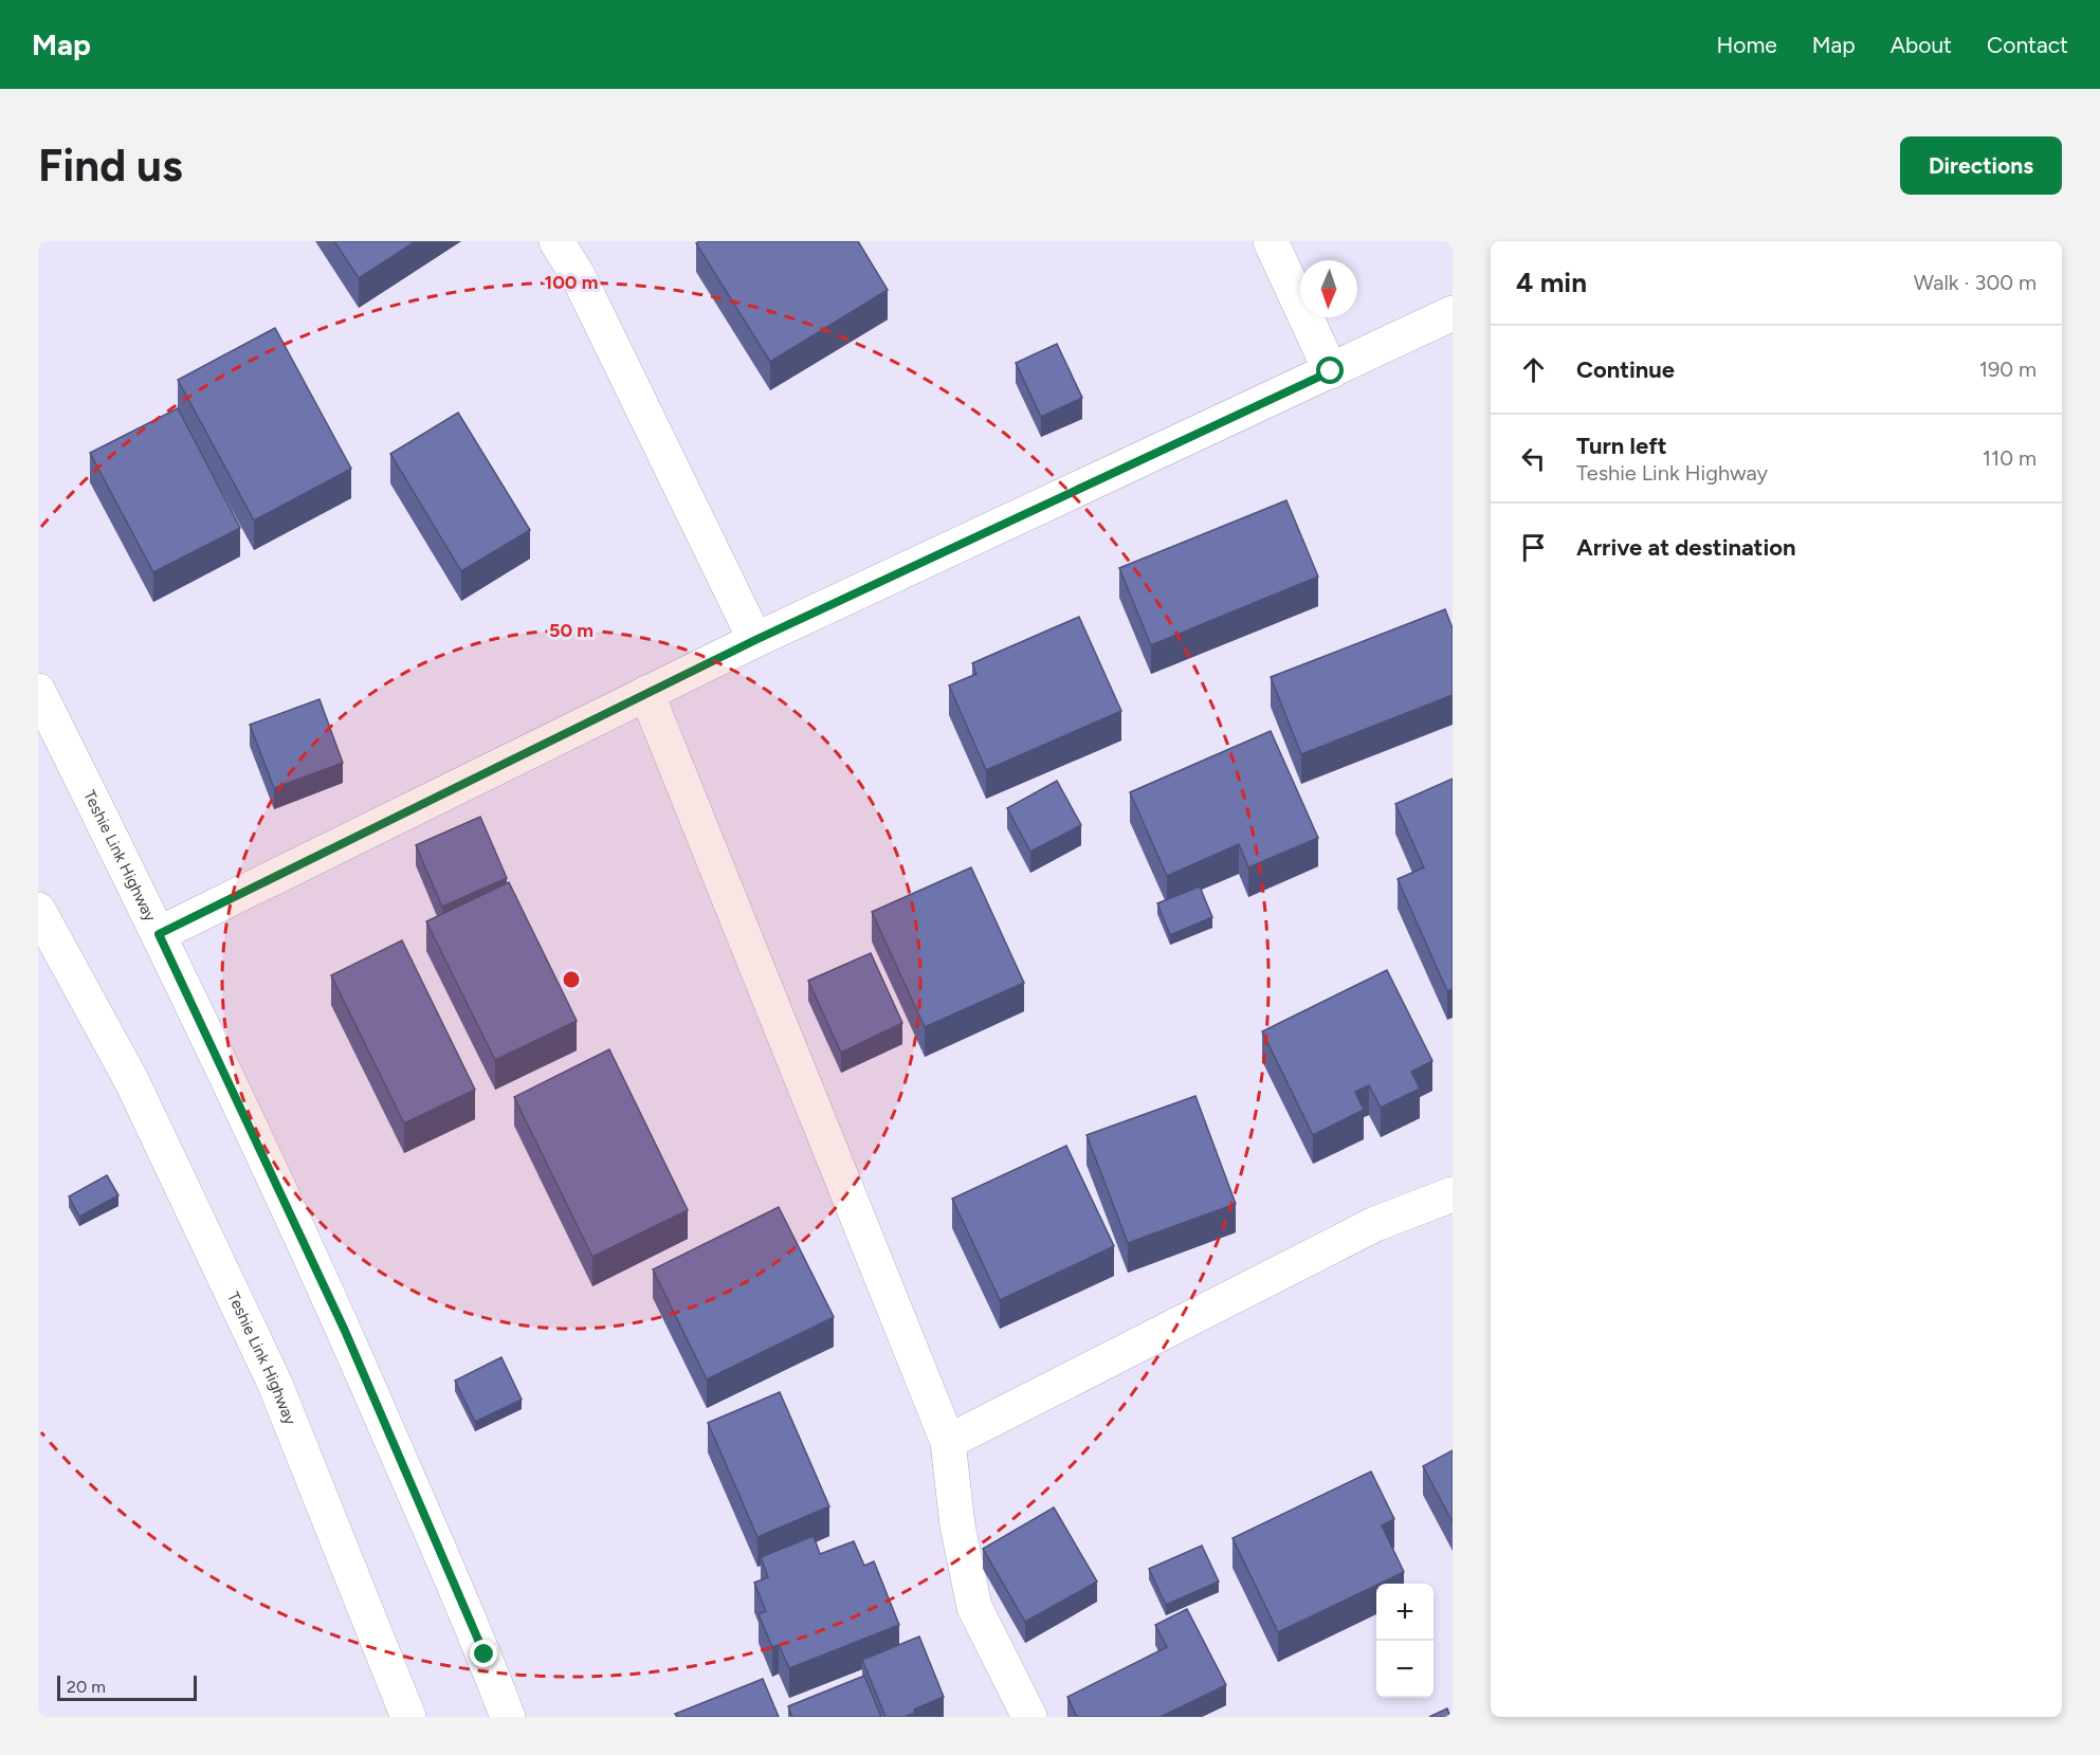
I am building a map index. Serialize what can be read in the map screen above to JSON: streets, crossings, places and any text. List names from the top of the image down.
{
  "streets": {
    "street": ["Teshie Link Highway"]
  },
  "scale_bar": "20 m",
  "north": "bottom",
  "page": {
    "header": "Map",
    "nav": [
      "Home",
      "Map",
      "About",
      "Contact"
    ],
    "buttons": "Directions",
    "title": "Find us",
    "heading": ["4 min", "Walk · 300 m"],
    "list": [
      ["Continue", "190 m"],
      ["Turn left", "Teshie Link Highway", "110 m"],
      "Arrive at destination"
    ],
    "map_buttons": ["+", "−"],
    "scale": "20 m"
  },
  "rings": ["100 m", "50 m"]
}
